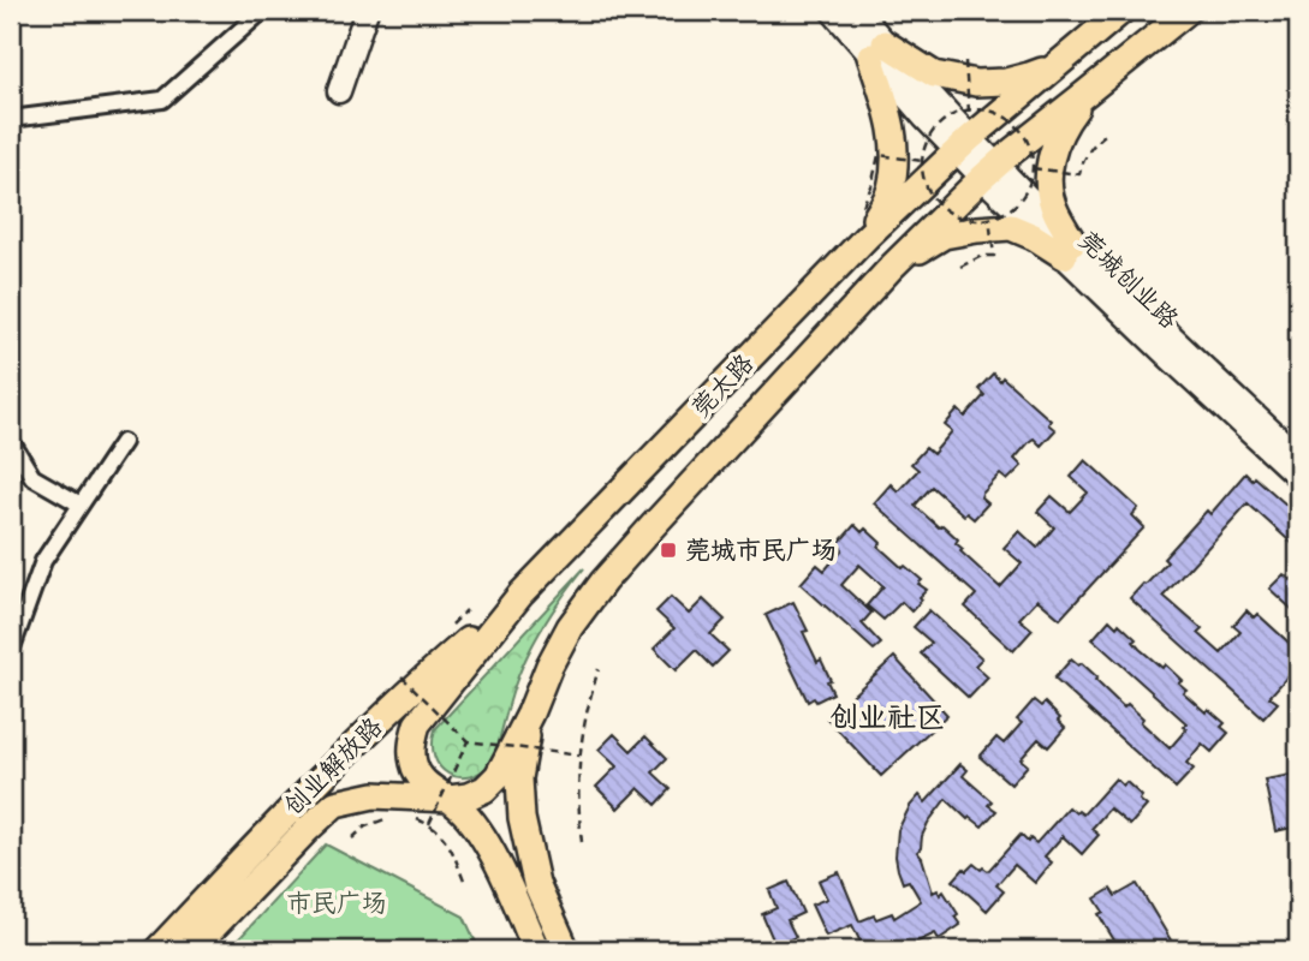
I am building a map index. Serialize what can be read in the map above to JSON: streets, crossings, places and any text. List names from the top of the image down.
{
  "streets": {
    "main road": ["莞太路", "创业解放路"],
    "street": ["莞城创业路"]
  },
  "crossings": [
    ["莞城创业路", "莞太路"],
    ["莞太路", "创业解放路"]
  ],
  "districts": ["创业社区"],
  "parks": ["市民广场"],
  "places": {
    "transit": ["莞城市民广场"]
  }
}
